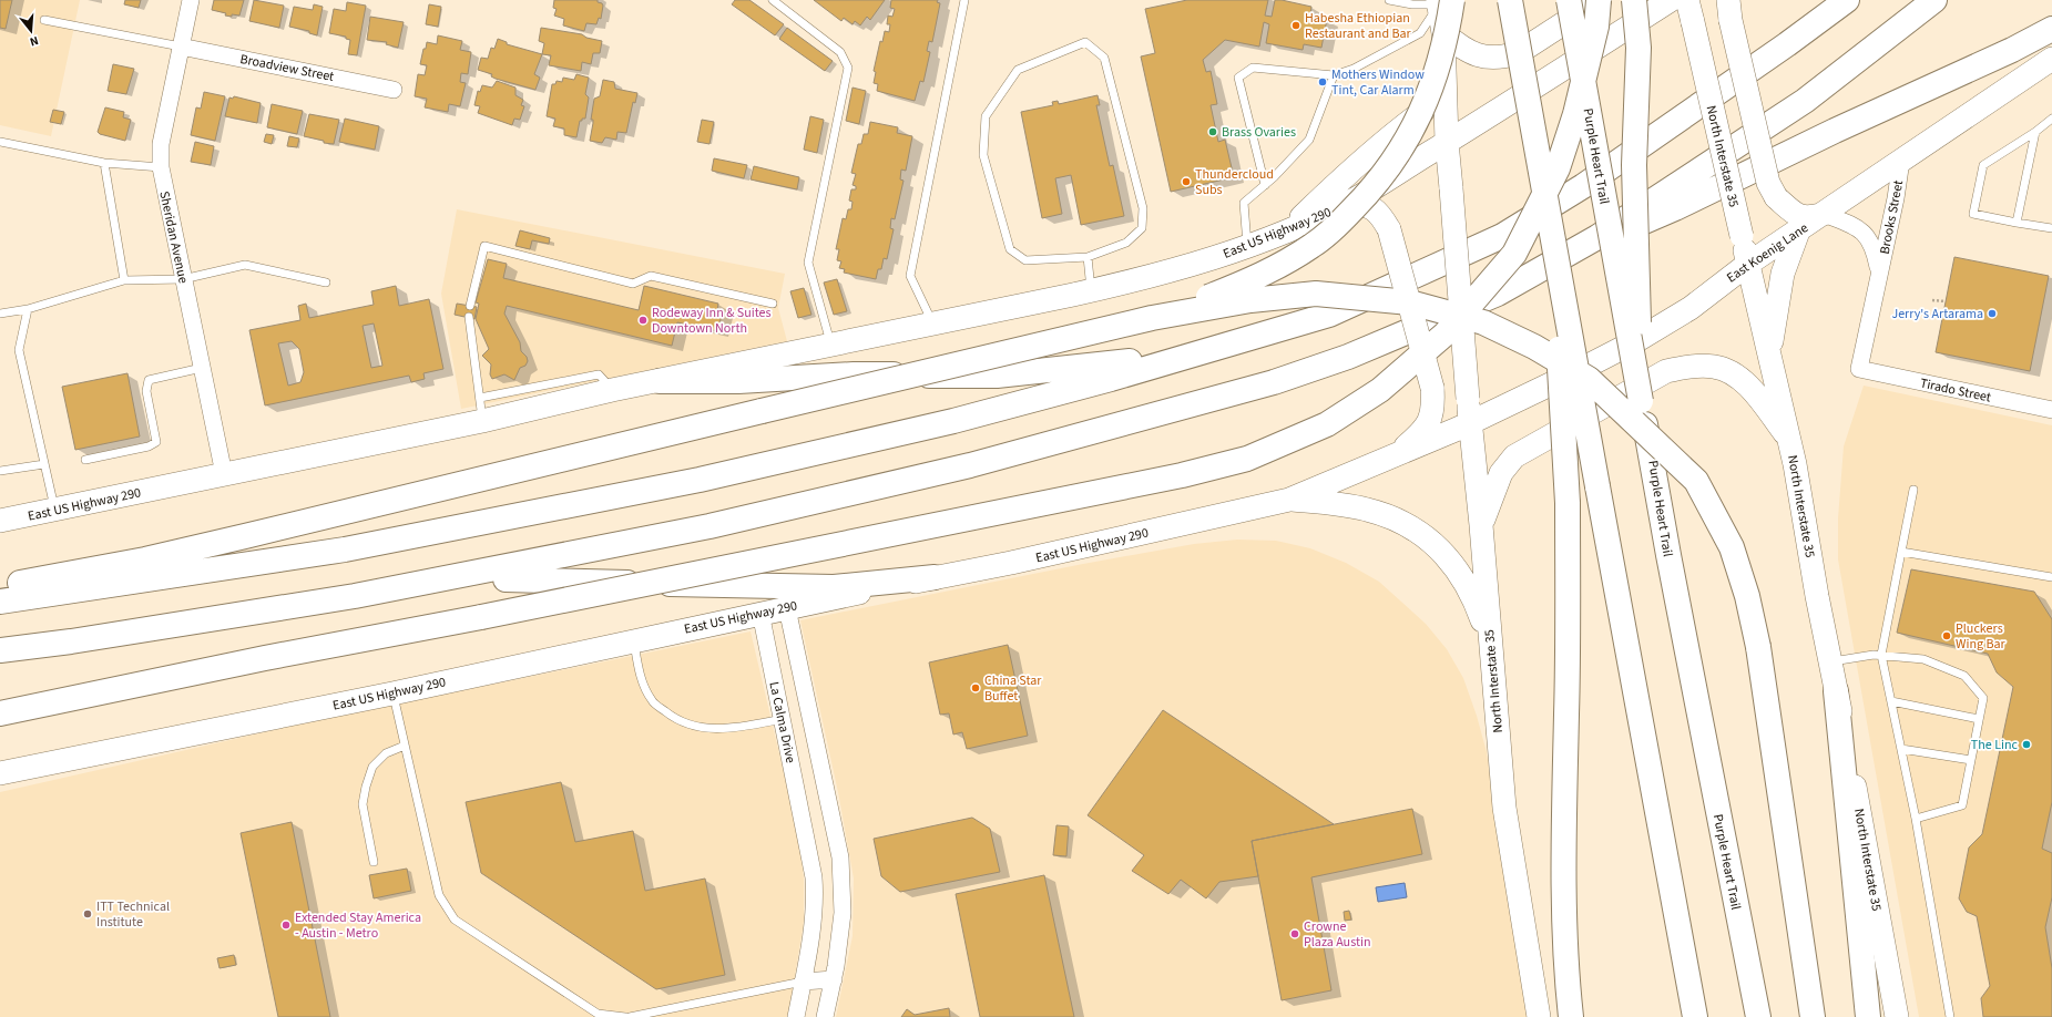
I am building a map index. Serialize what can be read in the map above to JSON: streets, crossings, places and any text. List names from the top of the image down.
{
  "streets": {
    "highway": ["Purple Heart Trail"],
    "main road": ["North Interstate 35", "East US Highway 290", "East Koenig Lane"],
    "street": [
      "Broadview Street",
      "Brooks Street",
      "Sheridan Avenue",
      "Tirado Street",
      "La Calma Drive"
    ]
  },
  "crossings": [
    ["Broadview Street", "Sheridan Avenue"],
    ["North Interstate 35", "East US Highway 290"],
    ["North Interstate 35", "East Koenig Lane"],
    ["Brooks Street", "East Koenig Lane"],
    ["Brooks Street", "Tirado Street"],
    ["East US Highway 290", "Sheridan Avenue"],
    ["East US Highway 290", "East Koenig Lane"],
    ["East US Highway 290", "La Calma Drive"]
  ],
  "places": [
    "Habesha Ethiopian Restaurant and Bar",
    "Mothers Window Tint, Car Alarm",
    "Brass Ovaries",
    "Thundercloud Subs",
    "Jerry's Artarama",
    "Rodeway Inn & Suites Downtown North",
    "Pluckers Wing Bar",
    "China Star Buffet",
    "The Linc",
    "ITT Technical Institute",
    "Extended Stay America - Austin - Metro",
    "Crowne Plaza Austin"
  ],
  "north": "bottom"
}
